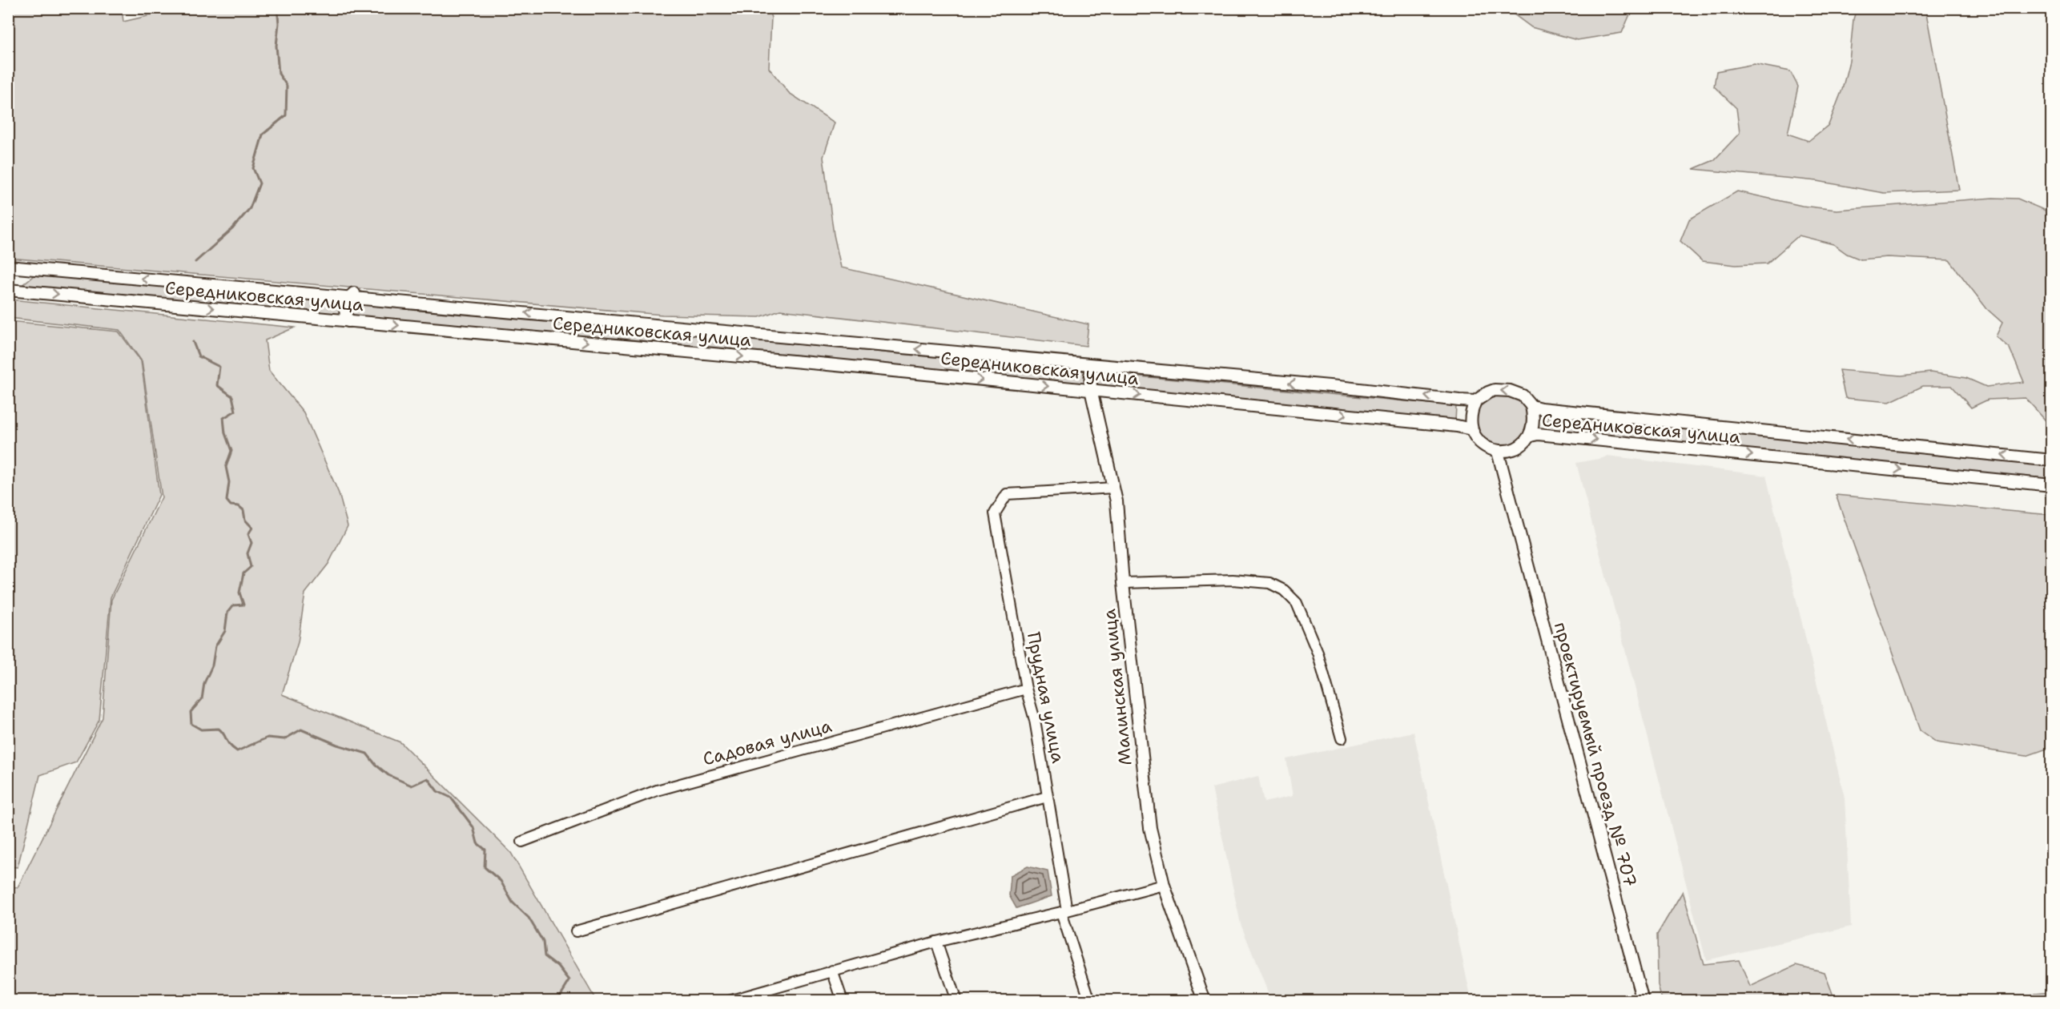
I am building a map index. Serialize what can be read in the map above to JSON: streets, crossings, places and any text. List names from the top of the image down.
{
  "streets": {
    "street": [
      "Середниковская улица",
      "Малинская улица",
      "Прудная улица",
      "Садовая улица",
      "проектируемый проезд № 707"
    ]
  },
  "crossings": [
    ["Середниковская улица", "Малинская улица"],
    ["Середниковская улица", "проектируемый проезд № 707"],
    ["Малинская улица", "Прудная улица"],
    ["Прудная улица", "Садовая улица"]
  ]
}
